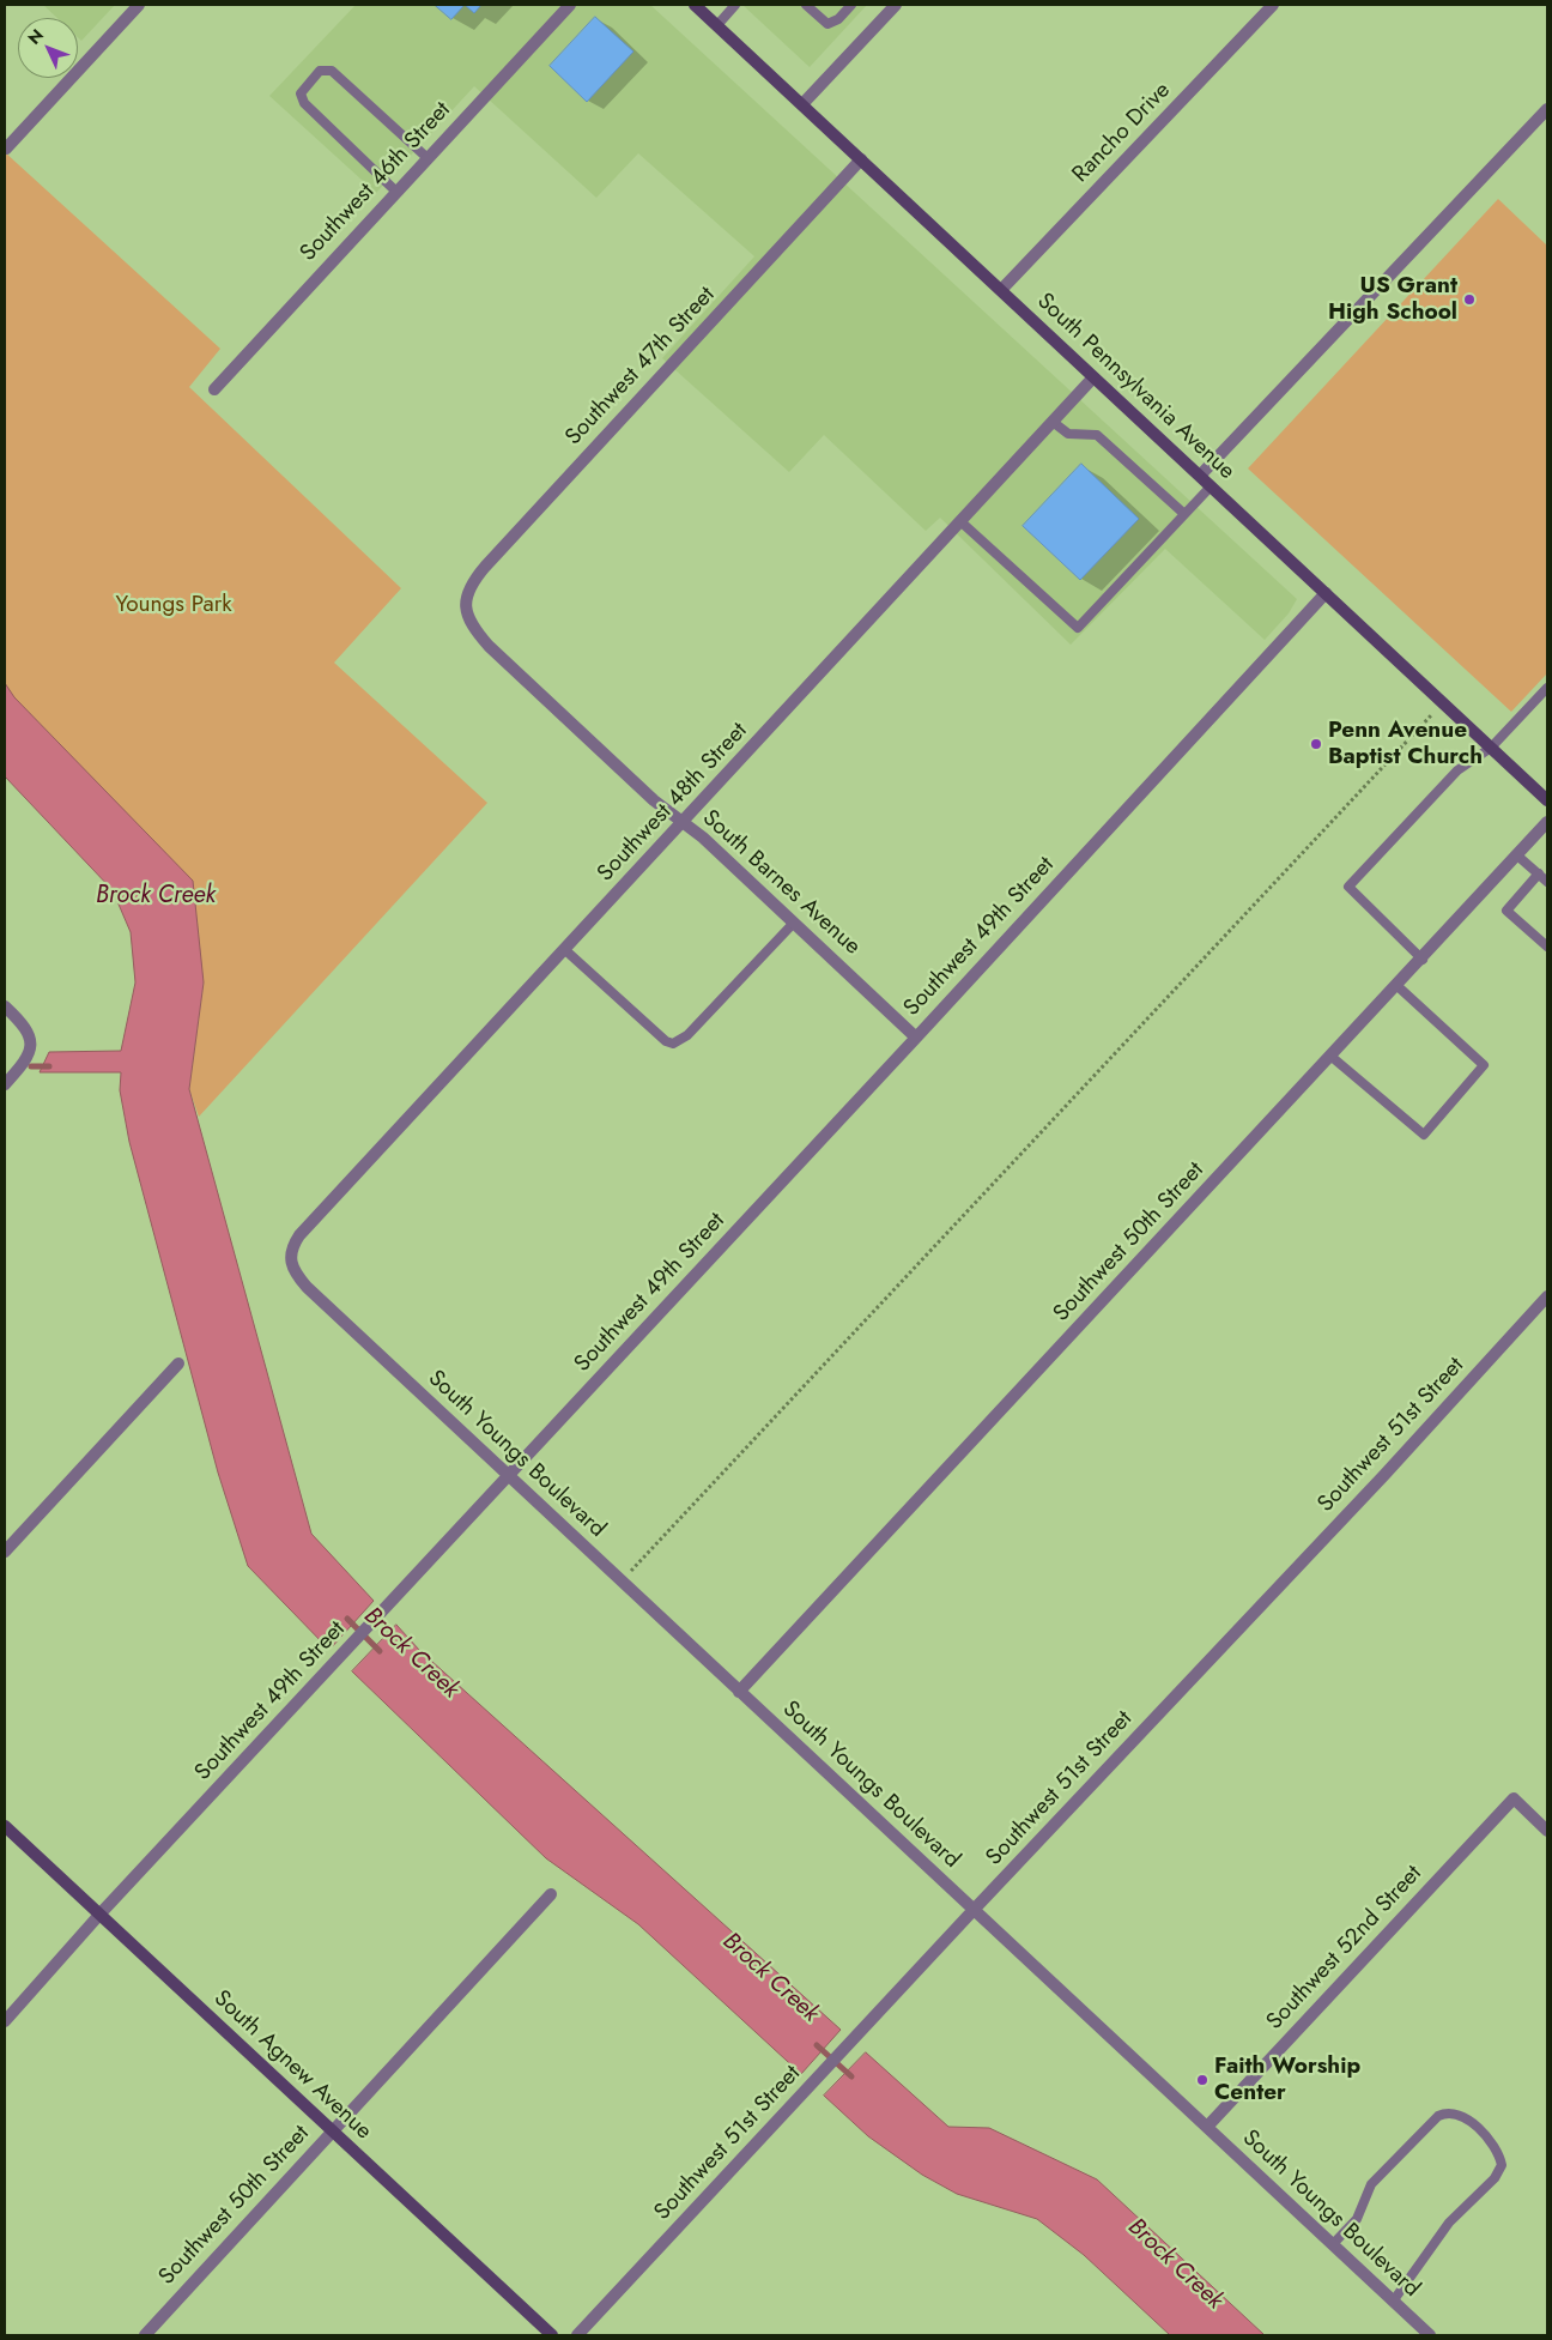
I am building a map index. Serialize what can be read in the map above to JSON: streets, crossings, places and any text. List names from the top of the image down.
{
  "streets": {
    "main road": ["South Pennsylvania Avenue", "South Agnew Avenue"],
    "street": [
      "Rancho Drive",
      "Southwest 46th Street",
      "Southwest 47th Street",
      "Southwest 48th Street",
      "South Barnes Avenue",
      "Southwest 49th Street",
      "Southwest 50th Street",
      "Southwest 51st Street",
      "South Youngs Boulevard",
      "Southwest 52nd Street"
    ]
  },
  "crossings": [
    ["Rancho Drive", "South Pennsylvania Avenue"],
    ["Southwest 47th Street", "South Pennsylvania Avenue"],
    ["Southwest 47th Street", "South Barnes Avenue"],
    ["South Pennsylvania Avenue", "Southwest 48th Street"],
    ["South Pennsylvania Avenue", "Southwest 49th Street"],
    ["Southwest 48th Street", "South Barnes Avenue"],
    ["Southwest 48th Street", "South Youngs Boulevard"],
    ["South Barnes Avenue", "Southwest 49th Street"],
    ["Southwest 49th Street", "South Youngs Boulevard"],
    ["Southwest 49th Street", "South Agnew Avenue"],
    ["Southwest 50th Street", "South Youngs Boulevard"],
    ["Southwest 50th Street", "South Agnew Avenue"],
    ["Southwest 51st Street", "South Youngs Boulevard"],
    ["South Youngs Boulevard", "Southwest 52nd Street"]
  ],
  "water": ["Brock Creek"],
  "parks": ["Youngs Park"],
  "places": ["US Grant High School", "Penn Avenue Baptist Church", "Faith Worship Center"],
  "north": "top left"
}
